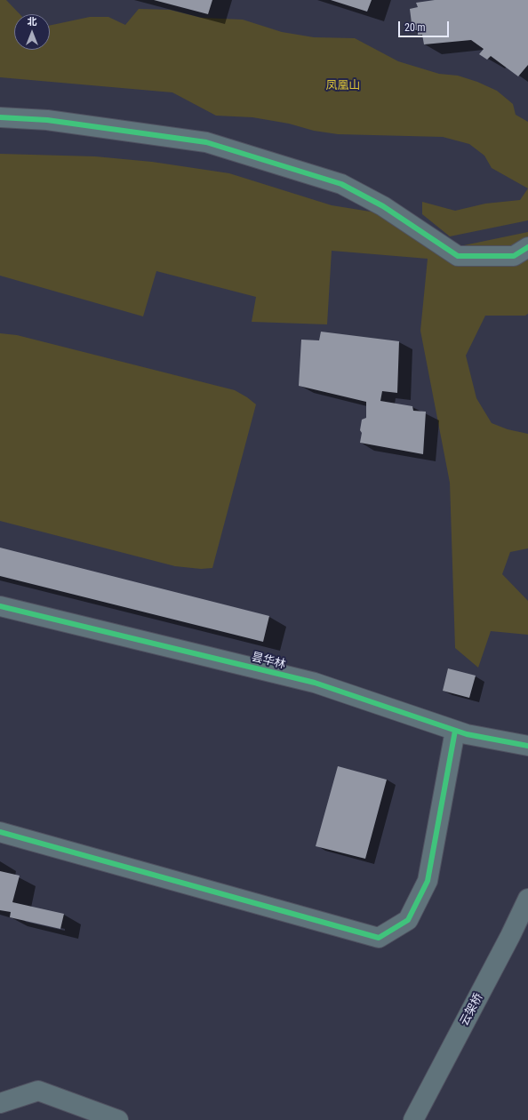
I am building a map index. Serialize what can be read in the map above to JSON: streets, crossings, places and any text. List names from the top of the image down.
{
  "streets": {
    "street": ["昙华林", "云架桥"]
  },
  "parks": ["凤凰山"],
  "scale_bar": "20 m",
  "north": "top"
}
